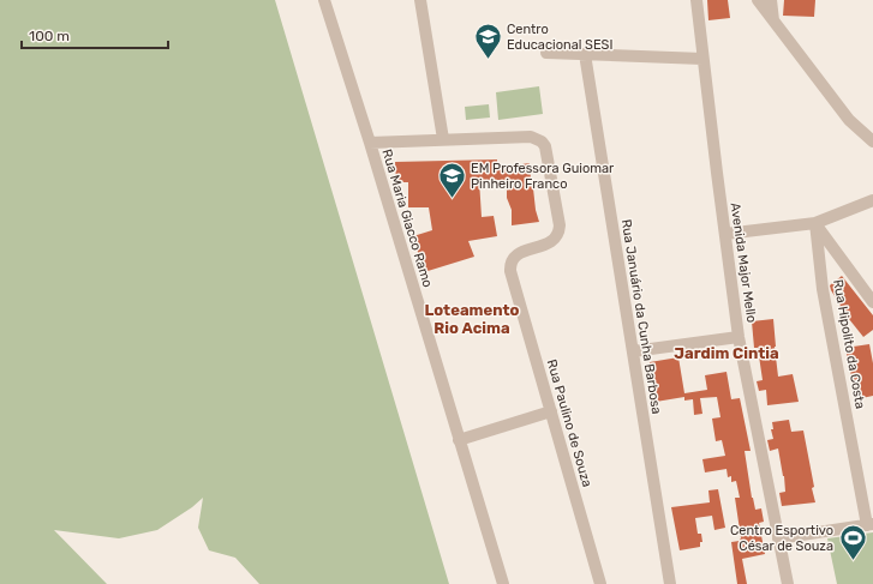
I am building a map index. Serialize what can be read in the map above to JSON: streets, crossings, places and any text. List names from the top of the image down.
{
  "streets": {
    "street": [
      "Rua Maria Giacco Ramo",
      "Avenida Major Mello",
      "Rua Januário da Cunha Barbosa",
      "Rua Hipolito da Costa",
      "Rua Paulino de Souza"
    ]
  },
  "districts": ["Loteamento Rio Acima", "Jardim Cintia"],
  "places": {
    "school or university": ["Centro Educacional SESI", "EM Professora Guiomar Pinheiro Franco"],
    "sports": ["Centro Esportivo César de Souza"]
  },
  "scale_bar": "100 m"
}
